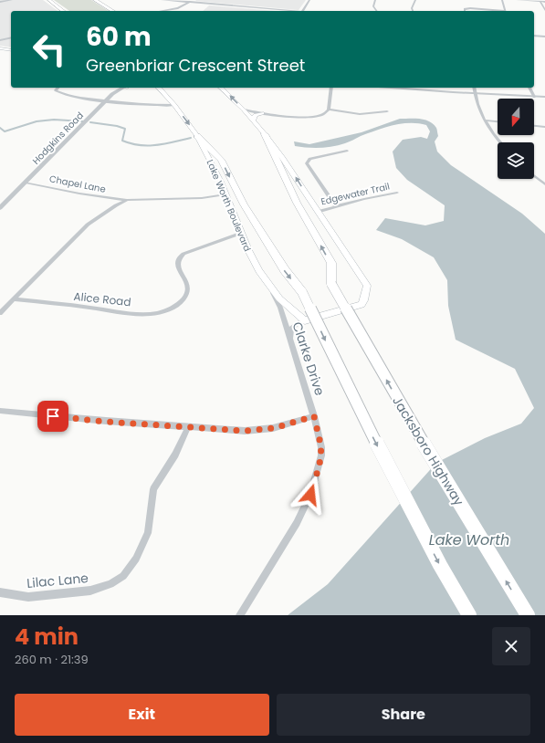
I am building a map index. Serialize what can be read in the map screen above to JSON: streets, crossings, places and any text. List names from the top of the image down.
{
  "streets": {
    "highway": ["Lake Worth Boulevard", "Jacksboro Highway"],
    "street": [
      "Hodgkins Road",
      "Chapel Lane",
      "Edgewater Trail",
      "Alice Road",
      "Clarke Drive",
      "Lilac Lane"
    ]
  },
  "crossings": [
    ["Hodgkins Road", "Chapel Lane"],
    ["Chapel Lane", "Lake Worth Boulevard"],
    ["Lake Worth Boulevard", "Alice Road"],
    ["Lake Worth Boulevard", "Clarke Drive"]
  ],
  "water": ["Lake Worth"],
  "north": "bottom",
  "page": {
    "turn": ["60 m", "Greenbriar Crescent Street"],
    "heading": ["4 min", "260 m · 21:39"],
    "buttons": ["Exit", "Share"]
  }
}
